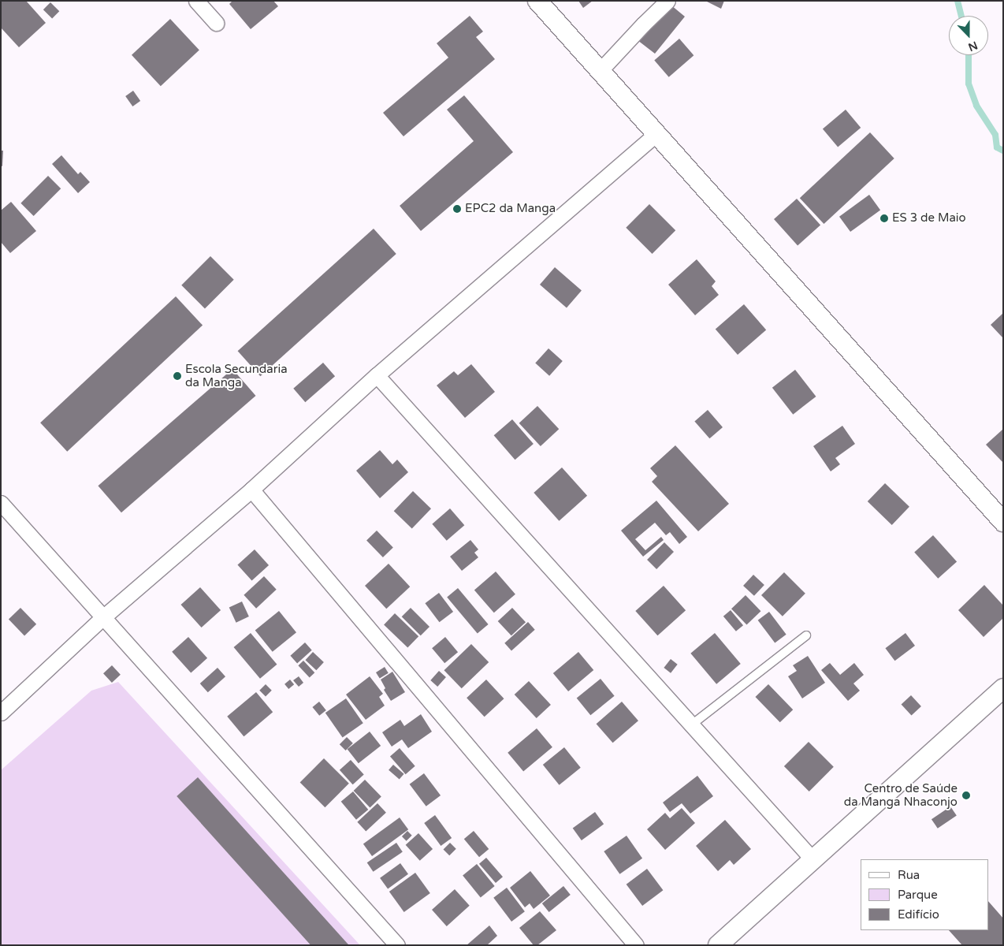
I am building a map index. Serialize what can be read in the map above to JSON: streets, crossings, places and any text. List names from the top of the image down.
{
  "places": [
    "EPC2 da Manga",
    "ES 3 de Maio",
    "Escola Secundaria da Manga",
    "Centro de Saúde da Manga Nhaconjo"
  ],
  "legend": ["Rua", "Parque", "Edifício"],
  "north": "bottom"
}
